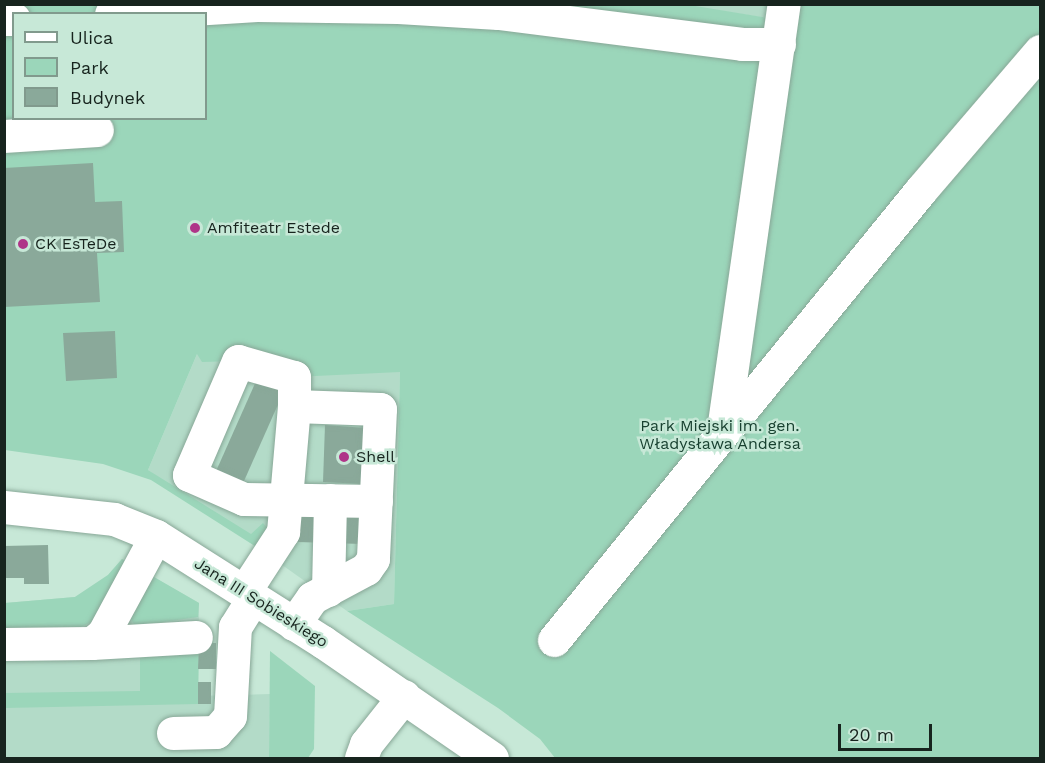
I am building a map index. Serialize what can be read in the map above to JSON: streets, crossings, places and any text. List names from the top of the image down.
{
  "streets": {
    "street": ["Jana III Sobieskiego"]
  },
  "parks": ["Park Miejski im. gen. Władysława Andersa"],
  "places": ["Amfiteatr Estede", "CK EsTeDe", "Shell"],
  "legend": ["Ulica", "Park", "Budynek"],
  "scale_bar": "20 m"
}
